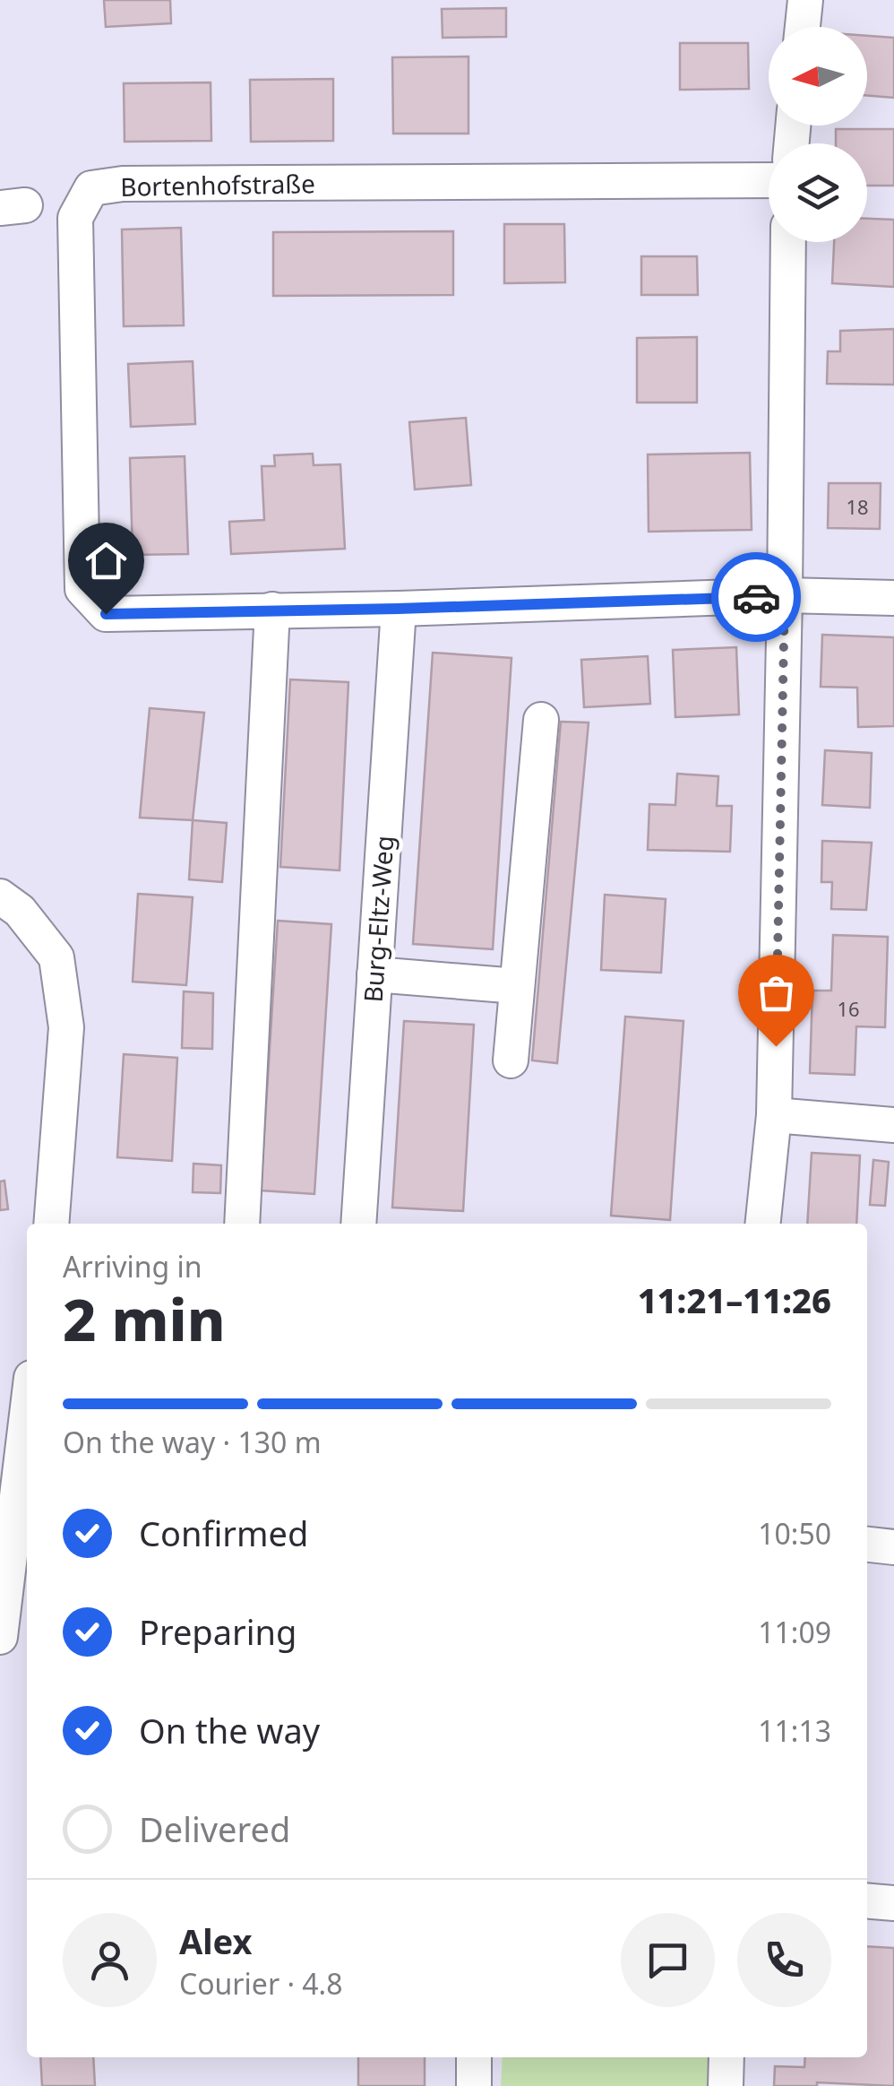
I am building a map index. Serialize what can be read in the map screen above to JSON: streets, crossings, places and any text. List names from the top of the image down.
{
  "streets": {
    "street": ["Bortenhofstraße", "Burg-Eltz-Weg"]
  },
  "house_numbers": ["18", "16"],
  "north": "left",
  "page": {
    "heading": ["2 min", "Arriving in", "11:21–11:26"],
    "panel": ["Alex", "Courier · 4.8"],
    "bar": "On the way · 130 m",
    "list": [
      ["Confirmed", "10:50"],
      ["Preparing", "11:09"],
      ["On the way", "11:13"],
      "Delivered"
    ]
  }
}
